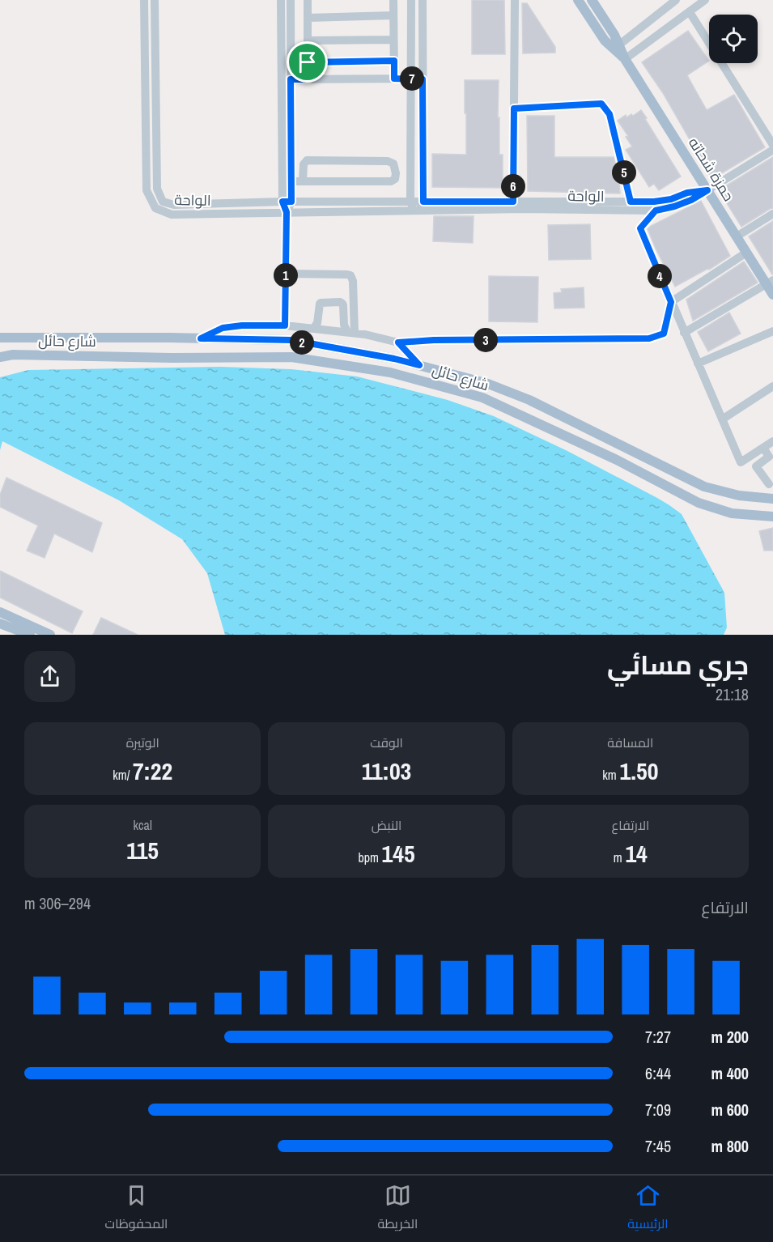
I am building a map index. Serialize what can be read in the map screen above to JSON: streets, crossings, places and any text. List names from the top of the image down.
{
  "streets": {
    "main road": ["حمزة شحاته", "شارع حائل"],
    "street": ["الواحة"]
  },
  "crossings": [
    ["حمزة شحاته", "الواحة"]
  ],
  "page": {
    "pins": [
      "7",
      "5",
      "6",
      "1",
      "4",
      "3",
      "2"
    ],
    "heading": ["جري مسائي", "21:18"],
    "stats": [
      ["المسافة", "1.50 km"],
      ["الوقت", "11:03"],
      ["الوتيرة", "7:22 /km"],
      ["الارتفاع", "14 m"],
      ["النبض", "145 bpm"],
      ["kcal", "115"]
    ],
    "chart": ["الارتفاع", "294–306 m"],
    "list": [
      {
        "name": "200 m",
        "note": "7:27"
      },
      {
        "name": "400 m",
        "note": "6:44"
      },
      {
        "name": "600 m",
        "note": "7:09"
      },
      {
        "name": "800 m",
        "note": "7:45"
      }
    ],
    "tabs": ["الرئيسية", "الخريطة", "المحفوظات"]
  }
}
